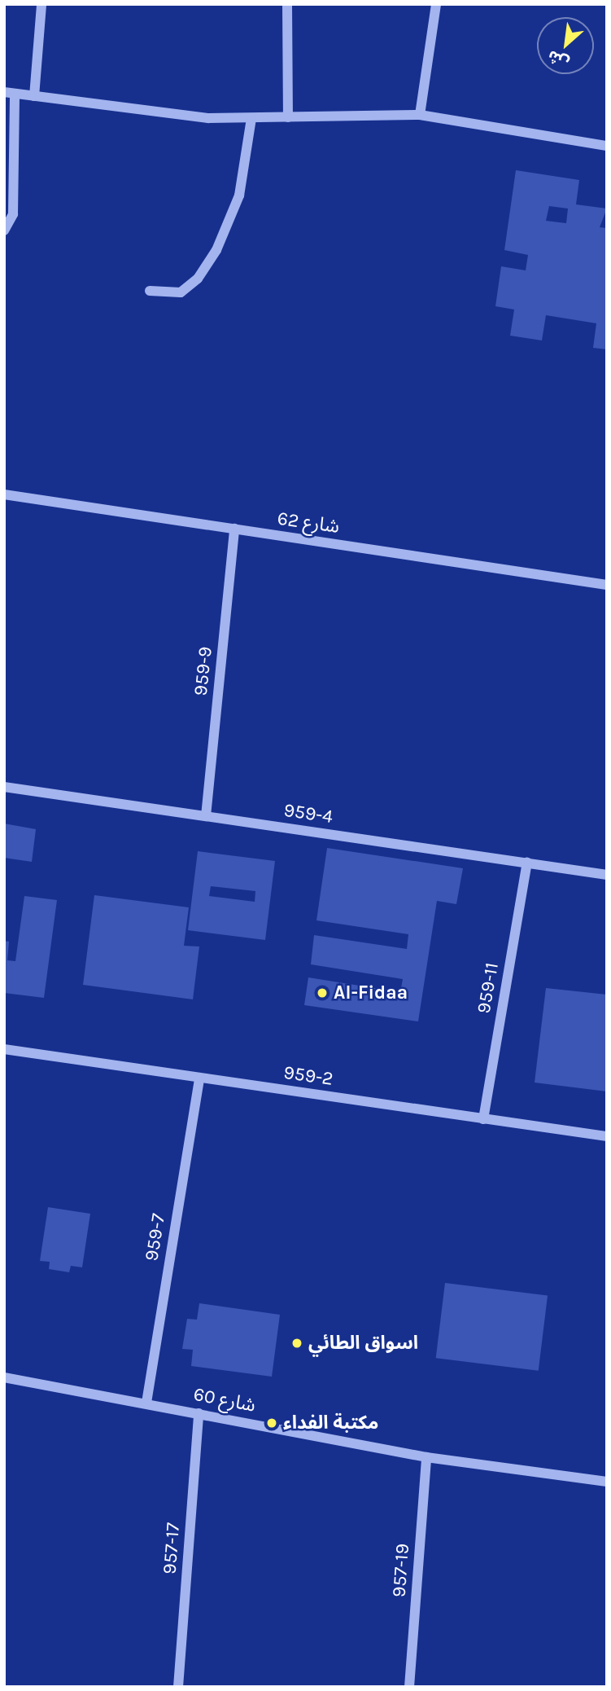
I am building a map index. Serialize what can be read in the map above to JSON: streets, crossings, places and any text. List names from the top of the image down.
{
  "streets": {
    "street": [
      "شارع 62",
      "959-9",
      "959-4",
      "959-11",
      "959-2",
      "959-7",
      "شارع 60",
      "957-17",
      "957-19"
    ]
  },
  "crossings": [
    ["شارع 62", "959-9"],
    ["959-9", "959-4"],
    ["959-4", "959-11"],
    ["959-11", "959-2"],
    ["959-2", "959-7"],
    ["959-7", "شارع 60"],
    ["شارع 60", "957-17"],
    ["شارع 60", "957-19"]
  ],
  "places": ["Al-Fidaa", "اسواق الطائي", "مكتبة الفداء"],
  "north": "bottom left"
}
